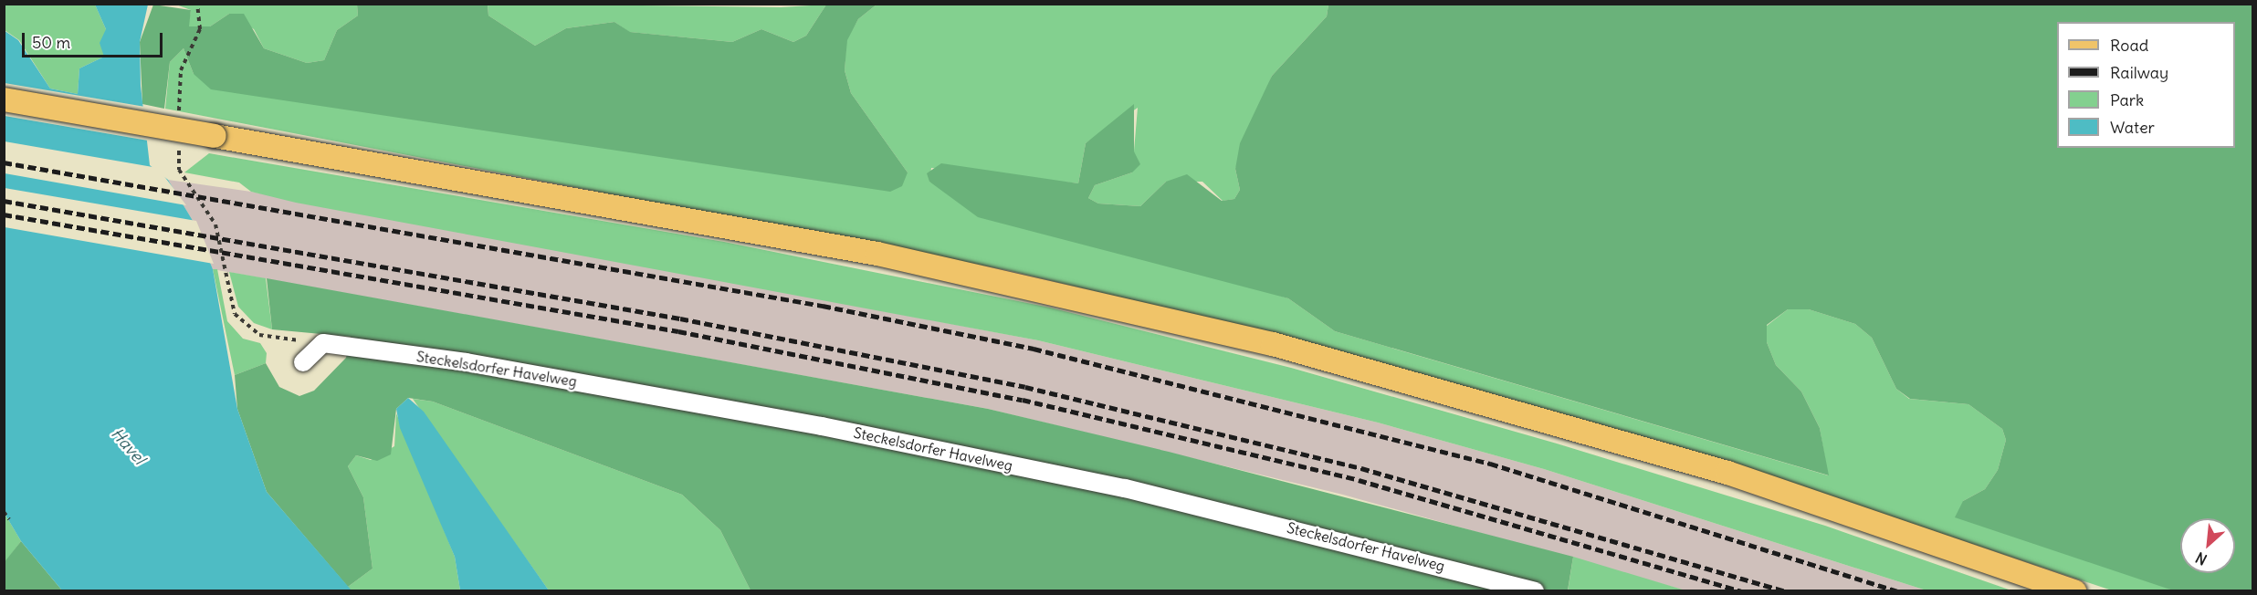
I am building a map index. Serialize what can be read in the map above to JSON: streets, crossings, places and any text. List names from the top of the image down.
{
  "streets": {
    "street": ["Steckelsdorfer Havelweg"]
  },
  "water": ["Havel"],
  "legend": [
    "Road",
    "Railway",
    "Park",
    "Water"
  ],
  "scale_bar": "50 m",
  "north": "bottom left"
}
